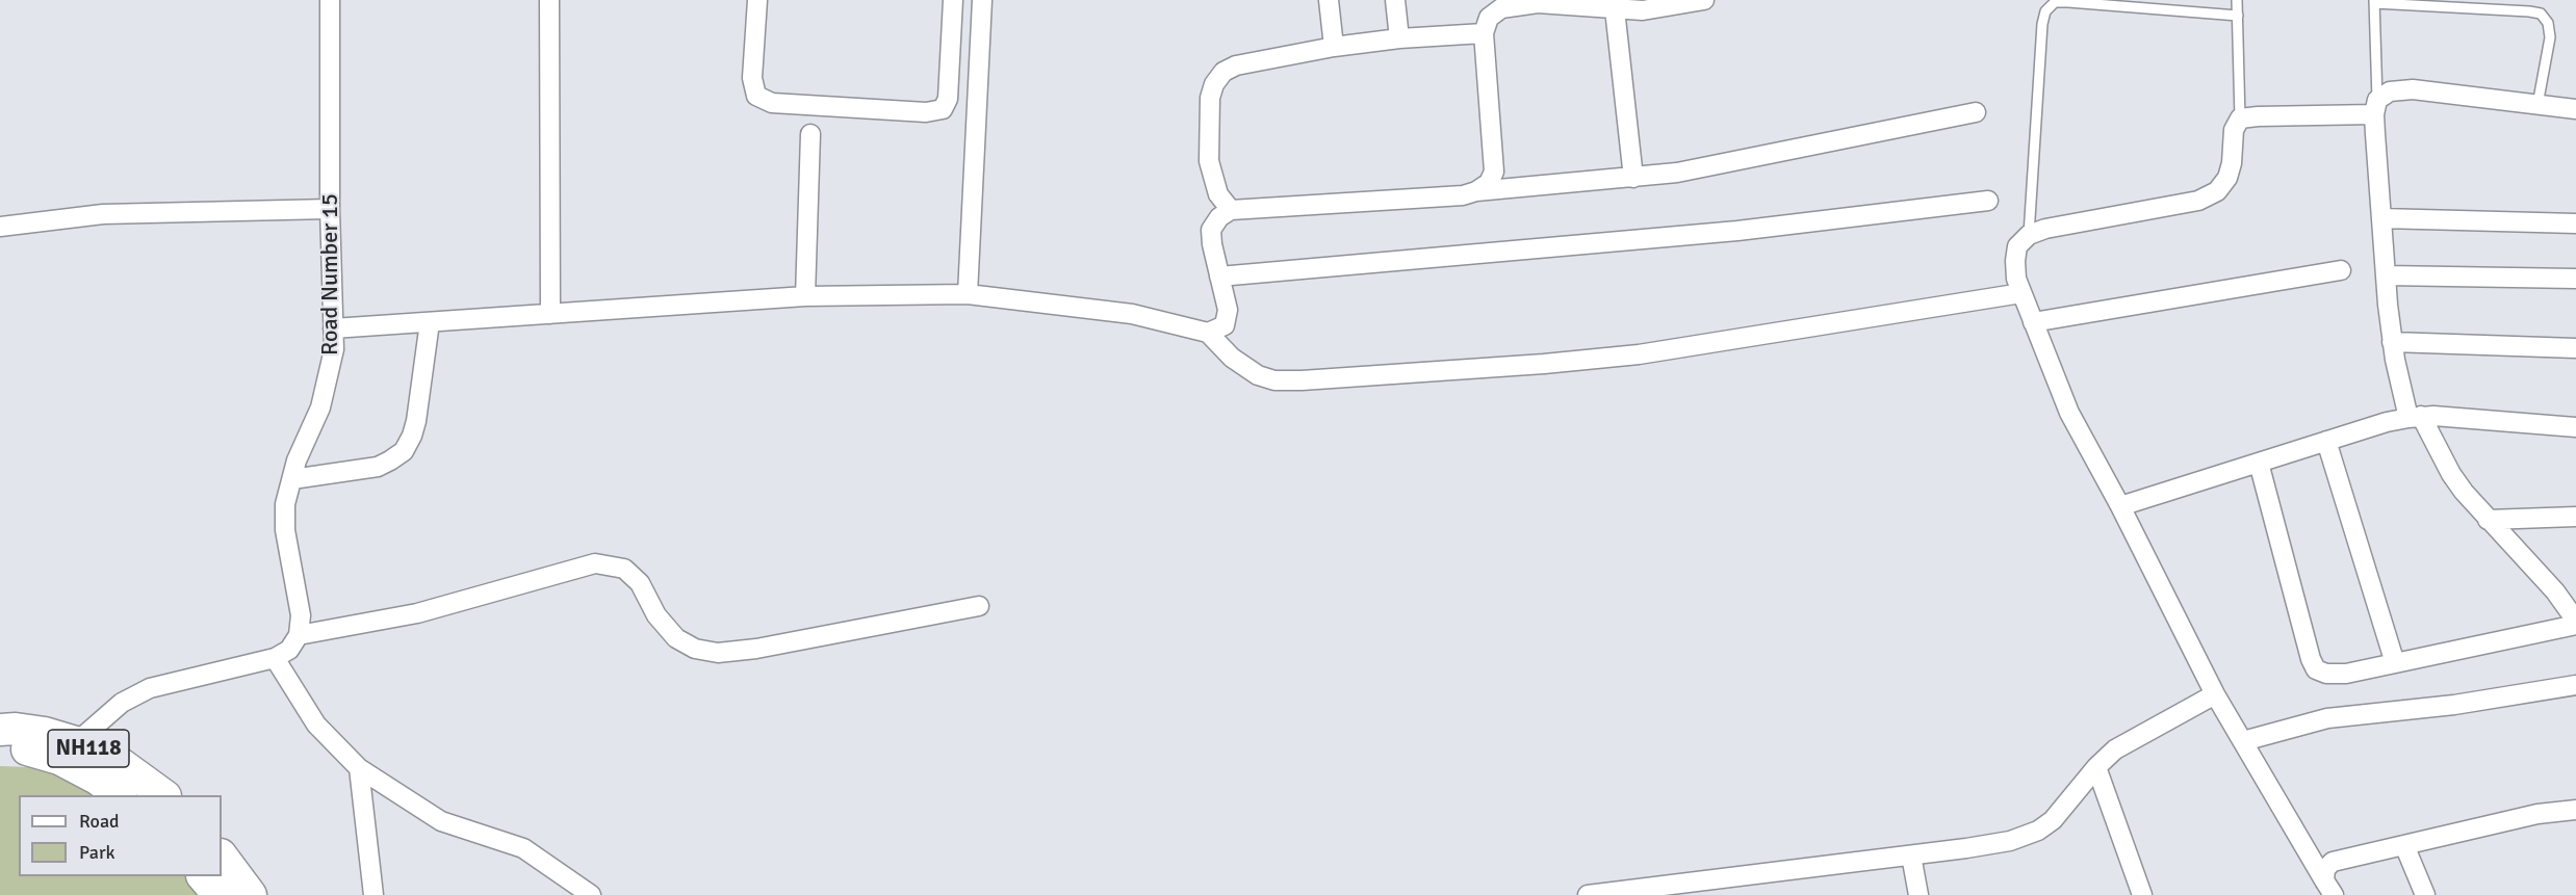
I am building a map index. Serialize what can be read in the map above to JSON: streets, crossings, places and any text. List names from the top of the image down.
{
  "streets": {
    "highway": ["NH118"],
    "street": ["Road Number 15"]
  },
  "legend": ["Road", "Park"]
}
